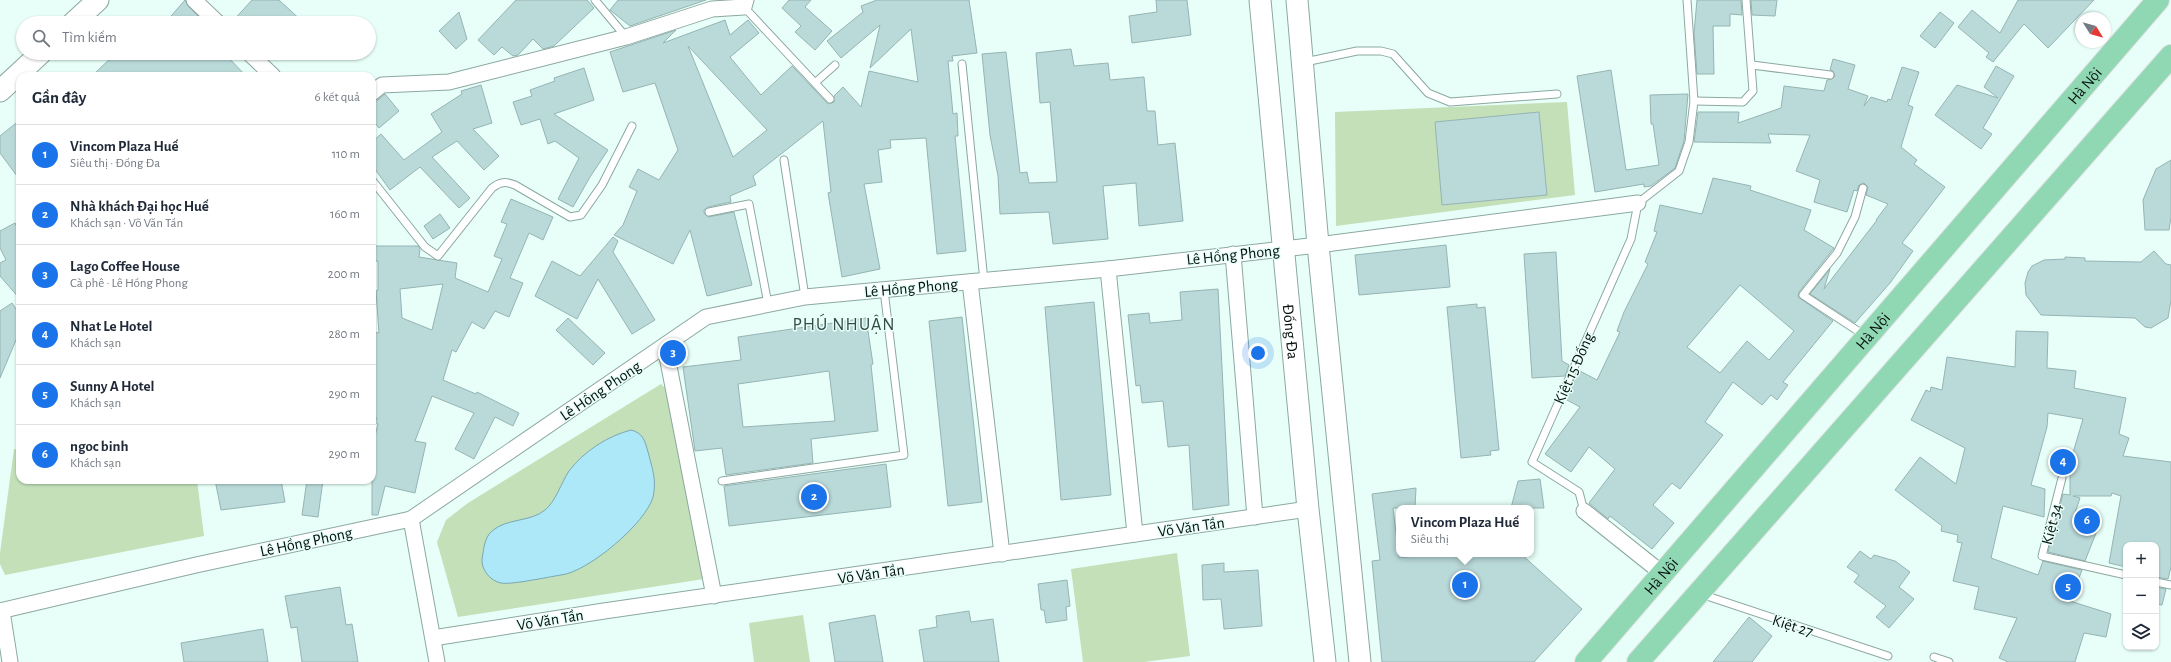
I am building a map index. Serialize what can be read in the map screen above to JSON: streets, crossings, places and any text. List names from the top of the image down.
{
  "streets": {
    "main road": ["Hà Nội"],
    "street": ["Lê Hồng Phong", "Đống Đa", "Võ Văn Tần"],
    "lane": ["Kiệt 15 Đống", "Kiệt 34", "Kiệt 27"]
  },
  "crossings": [
    ["Lê Hồng Phong", "Đống Đa"],
    ["Lê Hồng Phong", "Kiệt 15 Đống"],
    ["Đống Đa", "Võ Văn Tần"]
  ],
  "districts": ["PHÚ NHUẬN"],
  "north": "bottom right",
  "page": {
    "search": "Tìm kiếm",
    "heading": ["Gần đây", "6 kết quả"],
    "list": [
      {
        "mark": "1",
        "name": "Vincom Plaza Huế",
        "note": "Siêu thị · Đống Đa",
        "value": "110 m"
      },
      {
        "mark": "2",
        "name": "Nhà khách Đại học Huế",
        "note": "Khách sạn · Võ Văn Tần",
        "value": "160 m"
      },
      {
        "mark": "3",
        "name": "Lago Coffee House",
        "note": "Cà phê · Lê Hồng Phong",
        "value": "200 m"
      },
      {
        "mark": "4",
        "name": "Nhat Le Hotel",
        "note": "Khách sạn",
        "value": "280 m"
      },
      {
        "mark": "5",
        "name": "Sunny A Hotel",
        "note": "Khách sạn",
        "value": "290 m"
      },
      {
        "mark": "6",
        "name": "ngoc binh",
        "note": "Khách sạn",
        "value": "290 m"
      }
    ],
    "pins": [
      "3",
      "4",
      "2",
      "6",
      "1",
      "5"
    ],
    "popup": ["Vincom Plaza Huế", "Siêu thị"],
    "map_buttons": ["+", "−"]
  }
}
